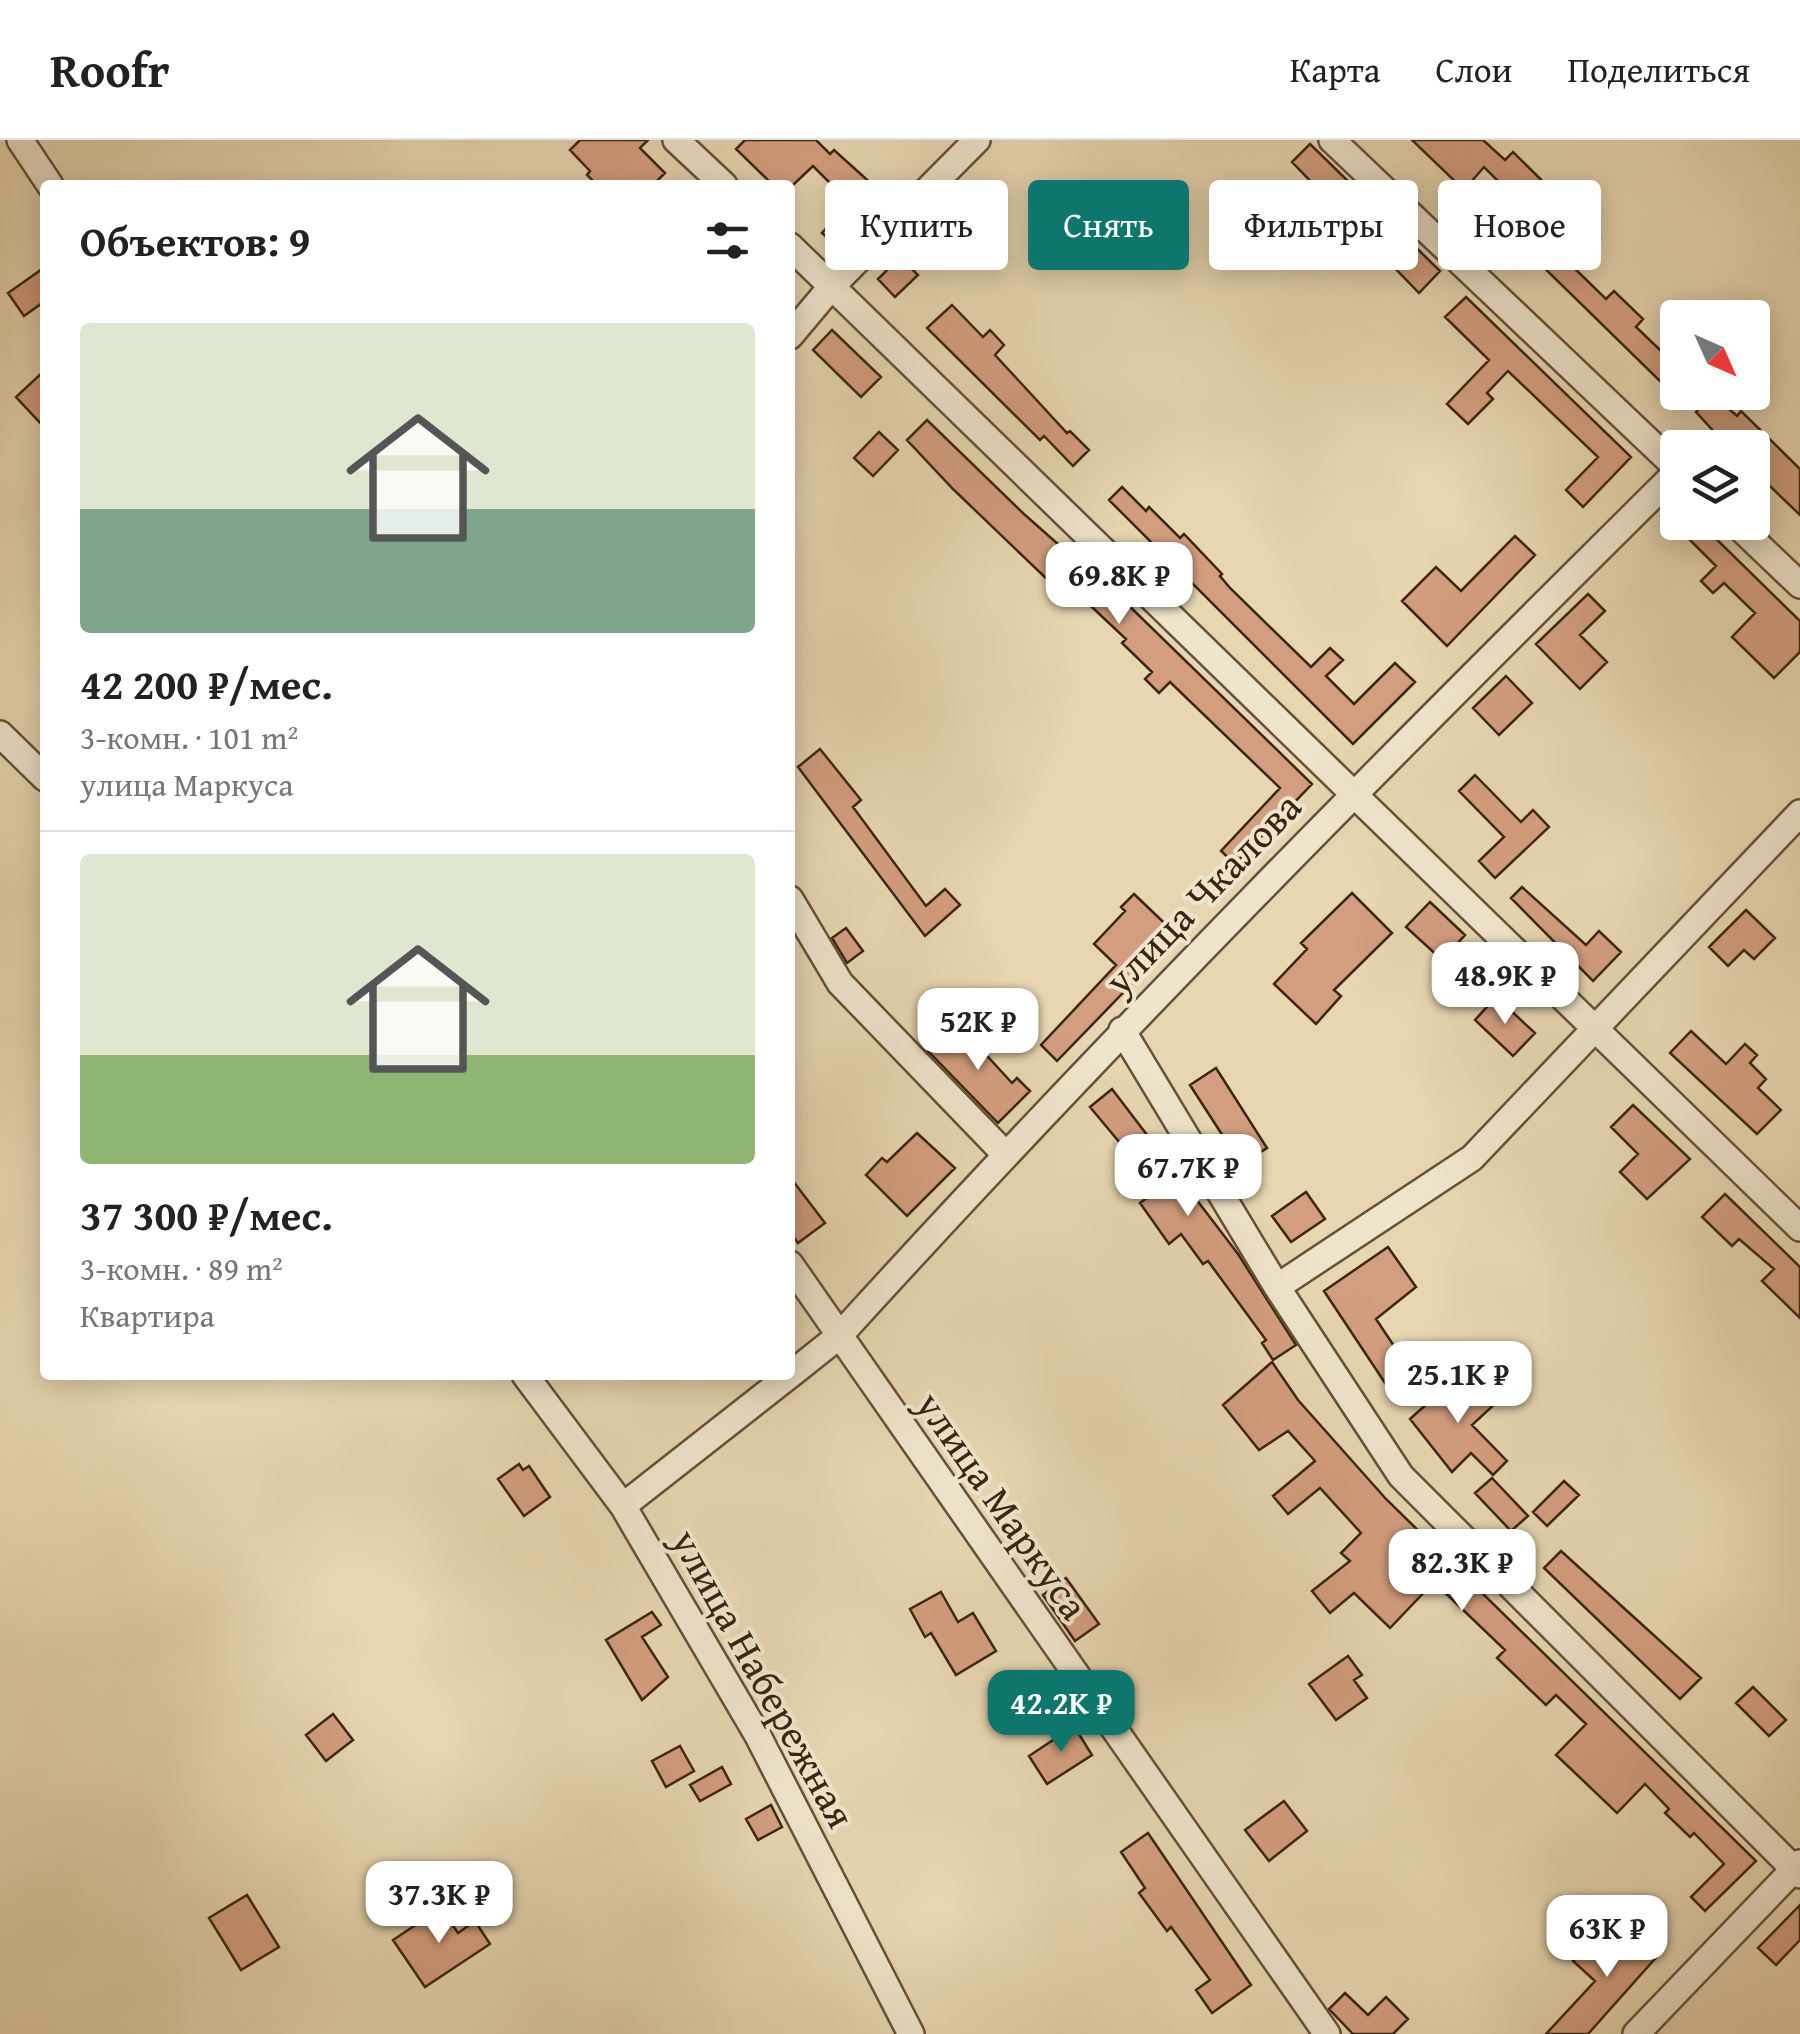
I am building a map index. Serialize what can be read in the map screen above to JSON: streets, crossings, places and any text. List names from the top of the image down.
{
  "streets": {
    "street": ["улица Чкалова", "улица Маркуса", "улица Набережная"]
  },
  "crossings": [
    ["улица Чкалова", "улица Маркуса"],
    ["улица Чкалова", "улица Набережная"]
  ],
  "north": "bottom right",
  "page": {
    "header": "Roofr",
    "nav": ["Карта", "Слои", "Поделиться"],
    "chip": [
      "Купить",
      "Снять",
      "Фильтры",
      "Новое"
    ],
    "heading": "Объектов: 9",
    "list": [
      {
        "name": "42 200 ₽/мес.",
        "note": "3-комн. · 101 m² · улица Маркуса"
      },
      {
        "name": "37 300 ₽/мес.",
        "note": "3-комн. · 89 m² · Квартира"
      }
    ],
    "price": [
      "69.8K ₽",
      "48.9K ₽",
      "52K ₽",
      "67.7K ₽",
      "25.1K ₽",
      "82.3K ₽",
      "42.2K ₽",
      "37.3K ₽",
      "63K ₽"
    ]
  }
}
